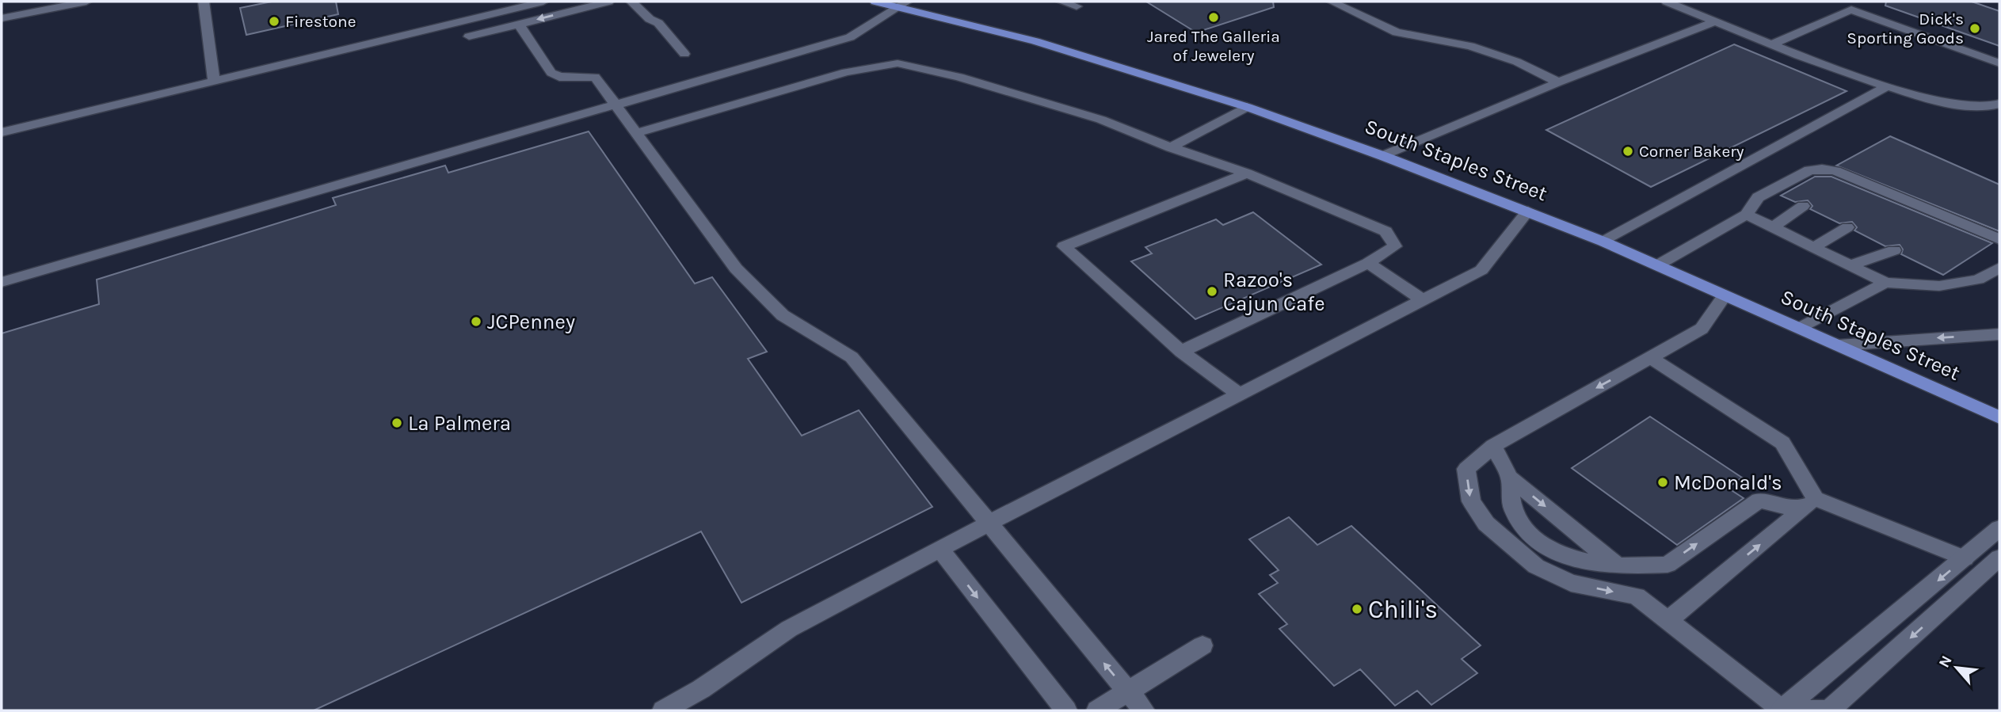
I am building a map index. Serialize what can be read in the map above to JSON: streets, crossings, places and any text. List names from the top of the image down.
{
  "streets": {
    "main road": ["South Staples Street"]
  },
  "places": [
    "Jared The Galleria of Jewelery",
    "Firestone",
    "Dick's Sporting Goods",
    "Corner Bakery",
    "Razoo's Cajun Cafe",
    "JCPenney",
    "La Palmera",
    "McDonald's",
    "Chili's"
  ],
  "north": "top left"
}
